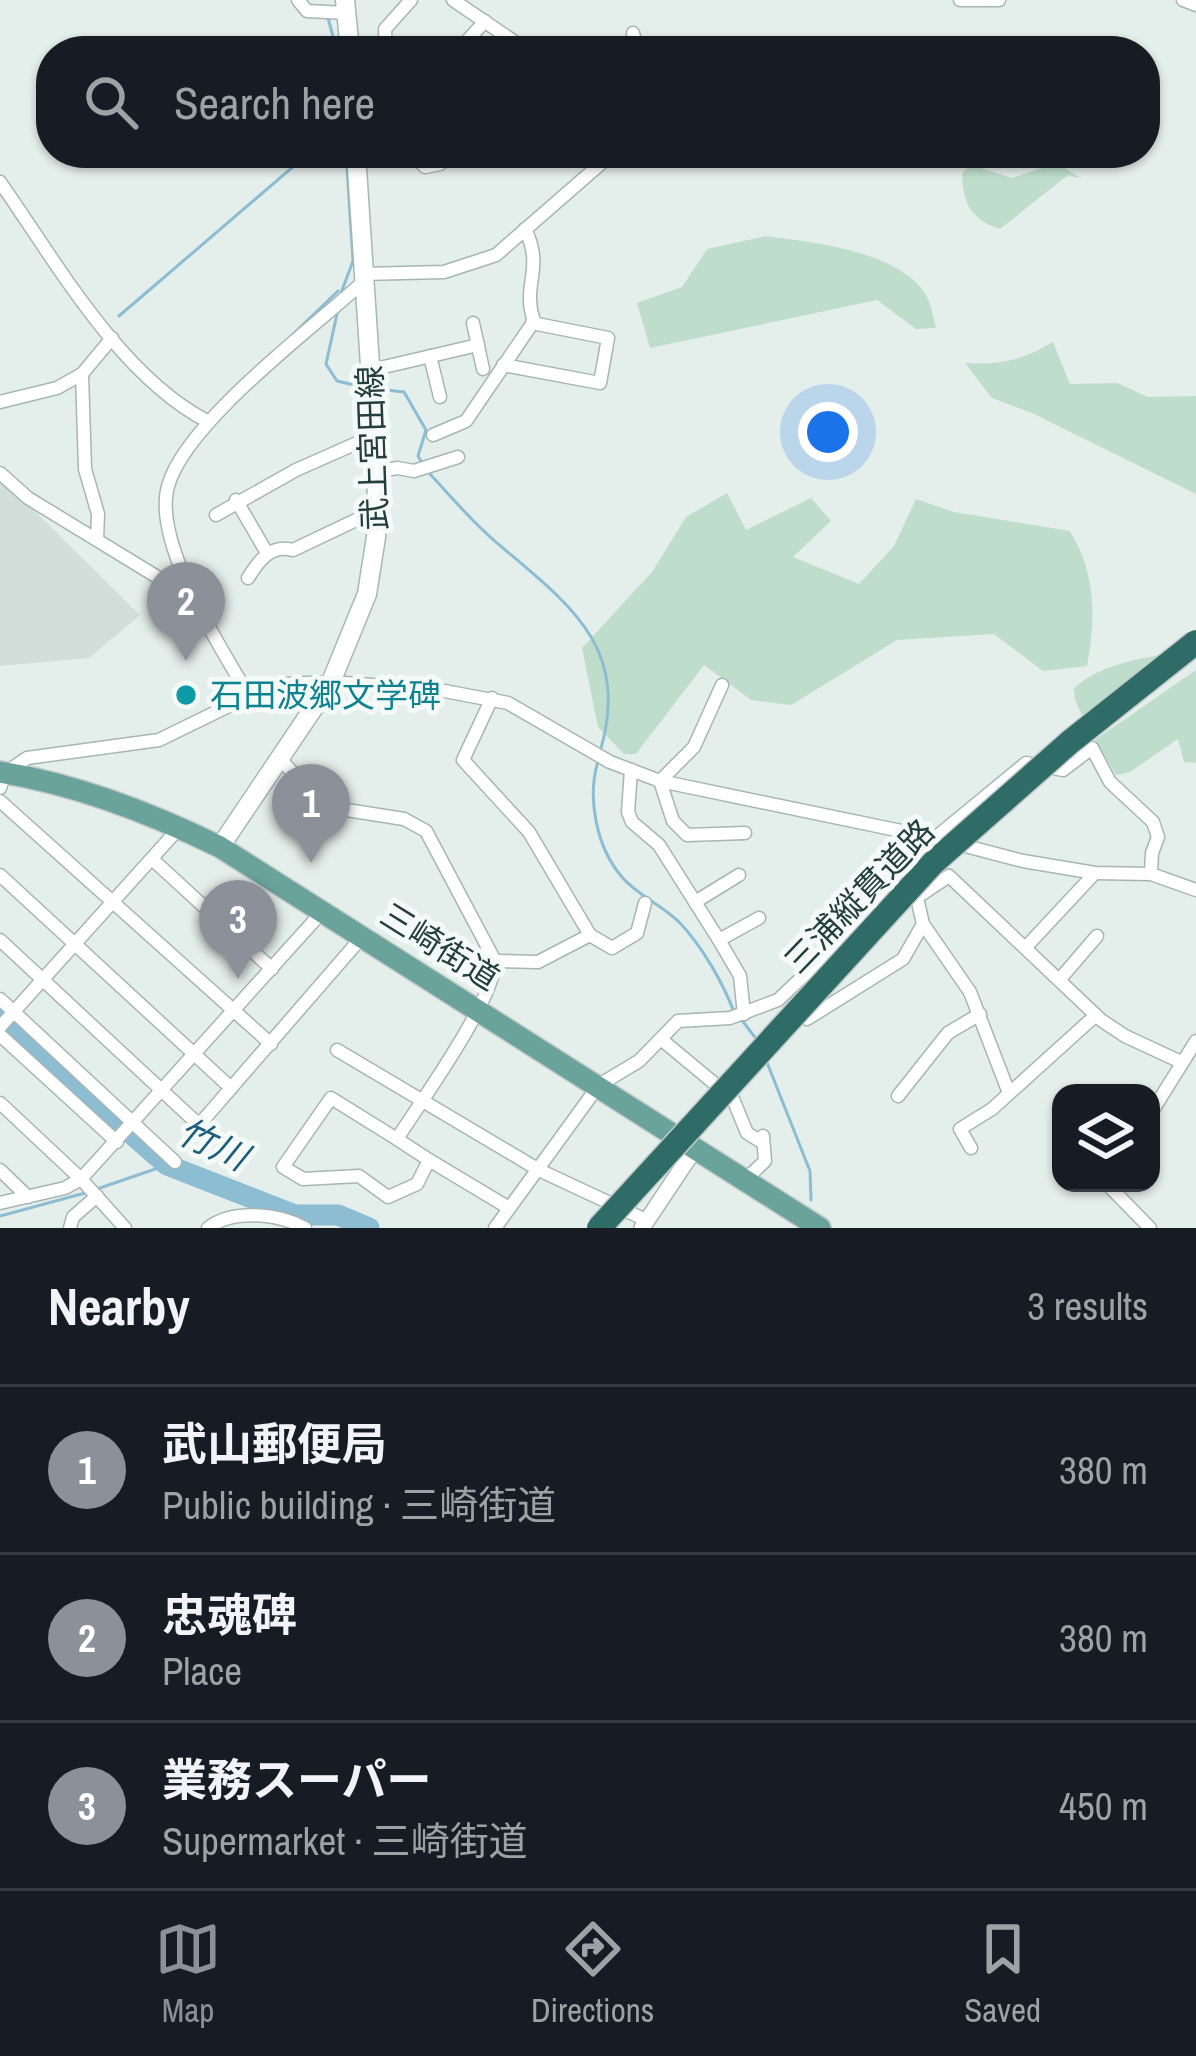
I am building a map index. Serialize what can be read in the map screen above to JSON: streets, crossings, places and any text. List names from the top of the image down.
{
  "streets": {
    "highway": ["三浦縦貫道路"],
    "main road": ["武上宮田線", "三崎街道"]
  },
  "crossings": [
    ["武上宮田線", "三崎街道"]
  ],
  "water": ["竹川"],
  "places": ["石田波郷文学碑"],
  "page": {
    "search": "Search here",
    "pins": ["2", "1", "3"],
    "heading": ["Nearby", "3 results"],
    "list": [
      {
        "mark": "1",
        "name": "武山郵便局",
        "note": "Public building · 三崎街道",
        "value": "380 m"
      },
      {
        "mark": "2",
        "name": "忠魂碑",
        "note": "Place",
        "value": "380 m"
      },
      {
        "mark": "3",
        "name": "業務スーパー",
        "note": "Supermarket · 三崎街道",
        "value": "450 m"
      }
    ],
    "nav": ["Map", "Directions", "Saved"]
  }
}
